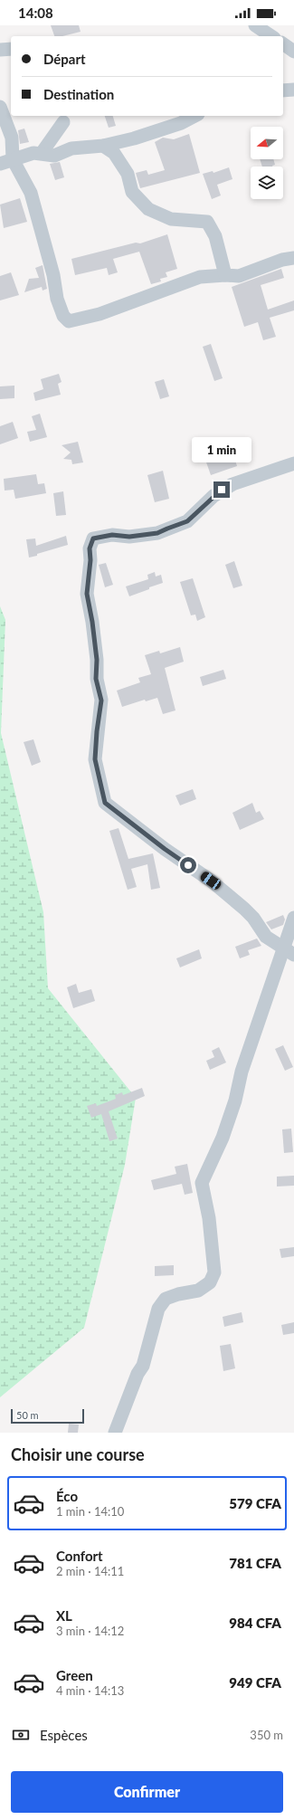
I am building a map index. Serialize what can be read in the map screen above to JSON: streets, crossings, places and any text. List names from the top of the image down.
{
  "scale_bar": "50 m",
  "north": "left",
  "page": {
    "status": "14:08",
    "banner": ["Départ", "Destination"],
    "bubble": "1 min",
    "scale": "50 m",
    "heading": "Choisir une course",
    "list": [
      {
        "name": "Éco",
        "note": "1 min · 14:10",
        "value": "579 CFA"
      },
      {
        "name": "Confort",
        "note": "2 min · 14:11",
        "value": "781 CFA"
      },
      {
        "name": "XL",
        "note": "3 min · 14:12",
        "value": "984 CFA"
      },
      {
        "name": "Green",
        "note": "4 min · 14:13",
        "value": "949 CFA"
      }
    ],
    "pay": ["Espèces", "350 m"],
    "buttons": "Confirmer"
  }
}
